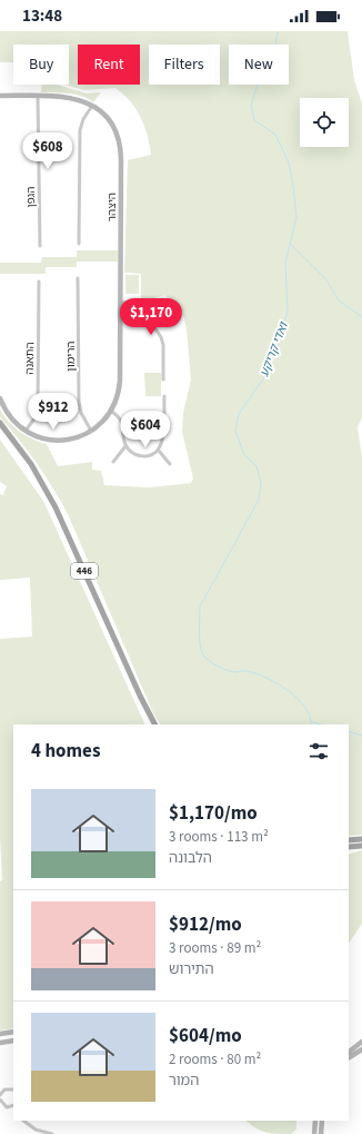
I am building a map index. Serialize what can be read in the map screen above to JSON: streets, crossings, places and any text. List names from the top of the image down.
{
  "streets": {
    "main road": ["446"],
    "street": [
      "הגפן",
      "היצהר",
      "הרימון",
      "התאנה"
    ]
  },
  "crossings": [
    ["הגפן", "היצהר"]
  ],
  "water": ["ואדי קריקע"],
  "page": {
    "status": "13:48",
    "chip": [
      "Buy",
      "Rent",
      "Filters",
      "New"
    ],
    "price": [
      "$608",
      "$1,170",
      "$912",
      "$604"
    ],
    "heading": "4 homes",
    "list": [
      {
        "name": "$1,170/mo",
        "note": "3 rooms · 113 m² · הלבונה"
      },
      {
        "name": "$912/mo",
        "note": "3 rooms · 89 m² · התירוש"
      },
      {
        "name": "$604/mo",
        "note": "2 rooms · 80 m² · המור"
      }
    ]
  }
}
